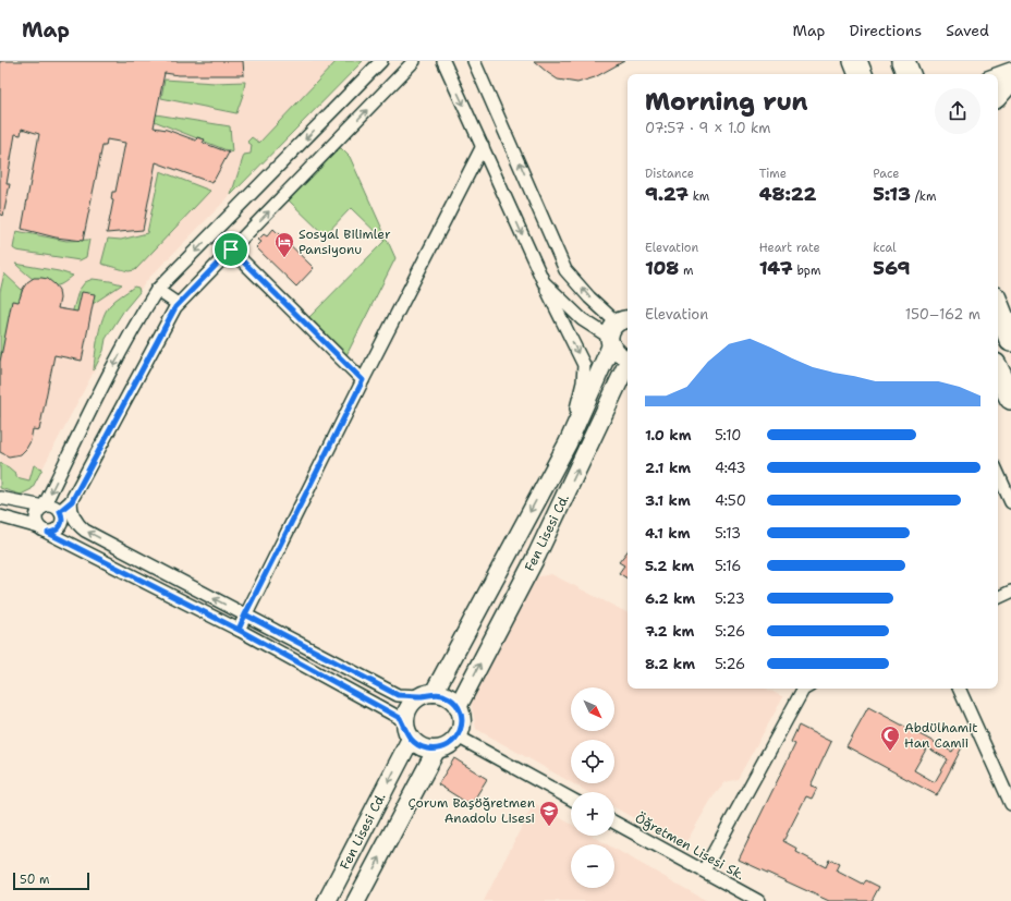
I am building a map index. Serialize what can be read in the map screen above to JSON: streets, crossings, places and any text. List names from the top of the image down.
{
  "streets": {
    "street": ["Fen Lisesi Cd.", "Öğretmen Lisesi Sk."]
  },
  "places": {
    "hotel": ["Sosyal Bilimler Pansiyonu"],
    "mosque": ["Abdülhamit Han Camii"],
    "school or university": ["Çorum Başöğretmen Anadolu Lisesi"]
  },
  "scale_bar": "50 m",
  "north": "bottom right",
  "page": {
    "header": "Map",
    "nav": ["Map", "Directions", "Saved"],
    "heading": ["Morning run", "07:57 · 9 × 1.0 km"],
    "stats": [
      ["Distance", "9.27 km"],
      ["Time", "48:22"],
      ["Pace", "5:13 /km"],
      ["Elevation", "108 m"],
      ["Heart rate", "147 bpm"],
      ["kcal", "569"]
    ],
    "chart": ["Elevation", "150–162 m"],
    "list": [
      {
        "name": "1.0 km",
        "note": "5:10"
      },
      {
        "name": "2.1 km",
        "note": "4:43"
      },
      {
        "name": "3.1 km",
        "note": "4:50"
      },
      {
        "name": "4.1 km",
        "note": "5:13"
      },
      {
        "name": "5.2 km",
        "note": "5:16"
      },
      {
        "name": "6.2 km",
        "note": "5:23"
      },
      {
        "name": "7.2 km",
        "note": "5:26"
      },
      {
        "name": "8.2 km",
        "note": "5:26"
      }
    ],
    "map_buttons": ["+", "−"],
    "scale": "50 m"
  }
}
